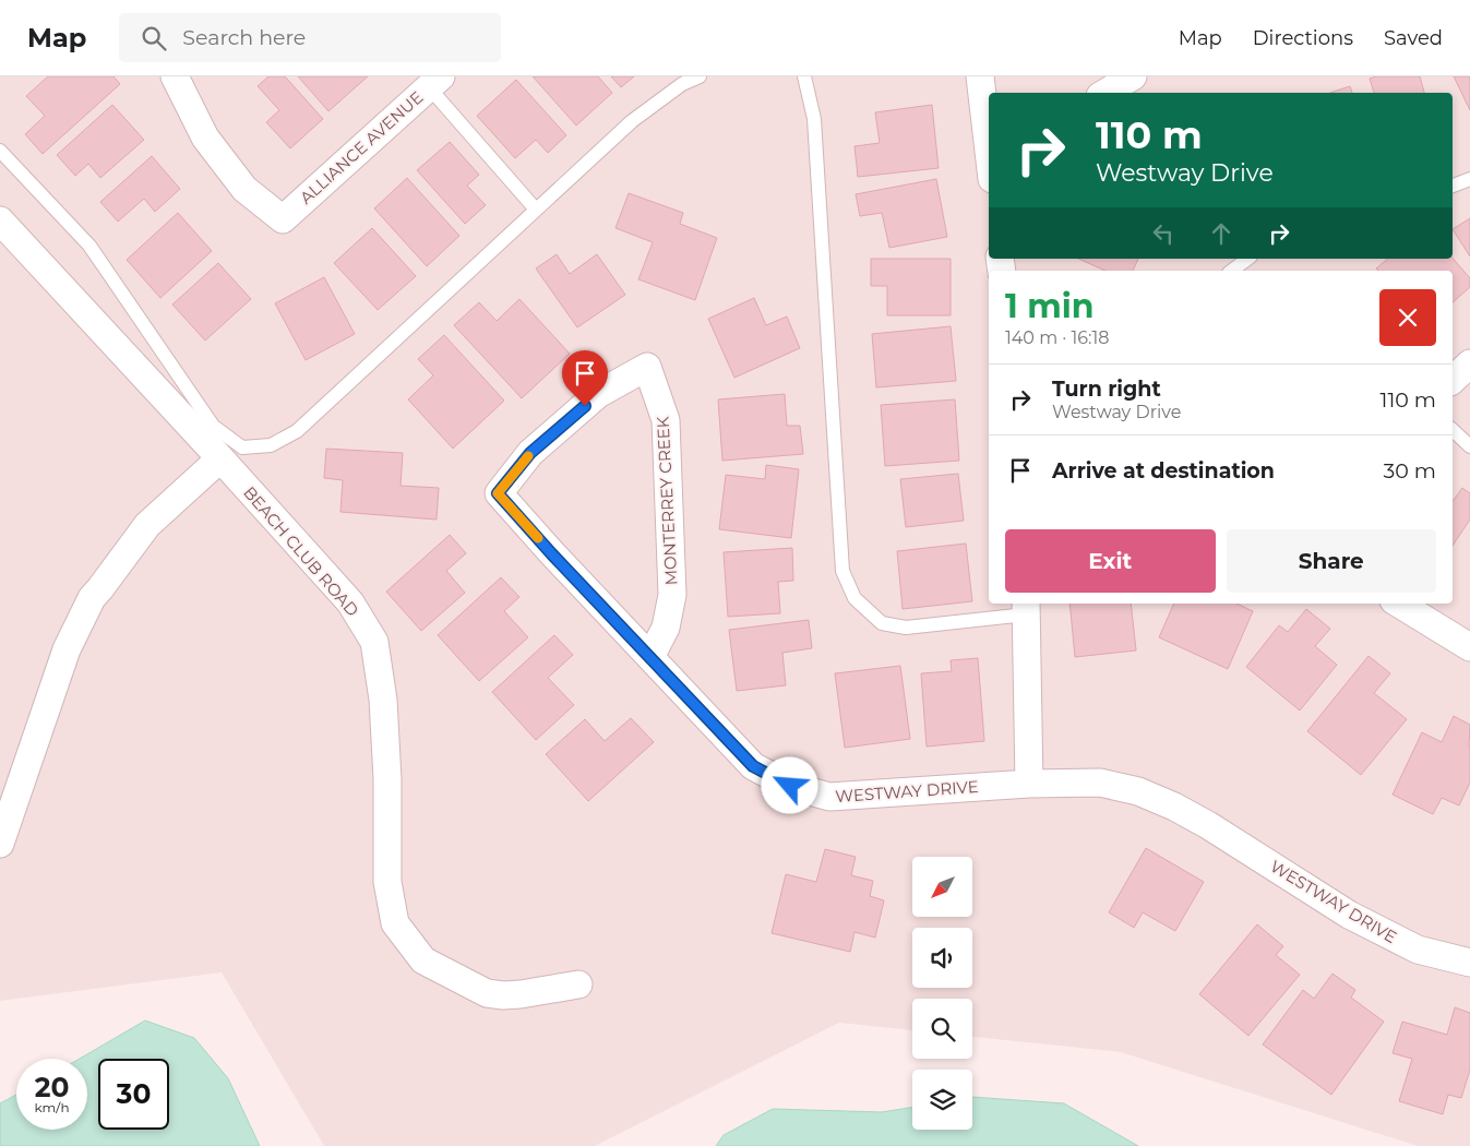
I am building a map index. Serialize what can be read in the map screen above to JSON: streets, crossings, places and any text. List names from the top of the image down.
{
  "streets": {
    "street": [
      "ALLIANCE AVENUE",
      "MONTERREY CREEK",
      "BEACH CLUB ROAD",
      "WESTWAY DRIVE"
    ]
  },
  "crossings": [
    ["MONTERREY CREEK", "WESTWAY DRIVE"]
  ],
  "north": "bottom left",
  "page": {
    "header": "Map",
    "search": "Search here",
    "nav": ["Map", "Directions", "Saved"],
    "turn": ["110 m", "Westway Drive"],
    "heading": ["1 min", "140 m · 16:18"],
    "list": [
      {
        "name": "Turn right",
        "note": "Westway Drive",
        "value": "110 m"
      },
      {
        "name": "Arrive at destination",
        "value": "30 m"
      }
    ],
    "buttons": ["Exit", "Share"],
    "speed": "20 km/h",
    "limit": "30"
  }
}
